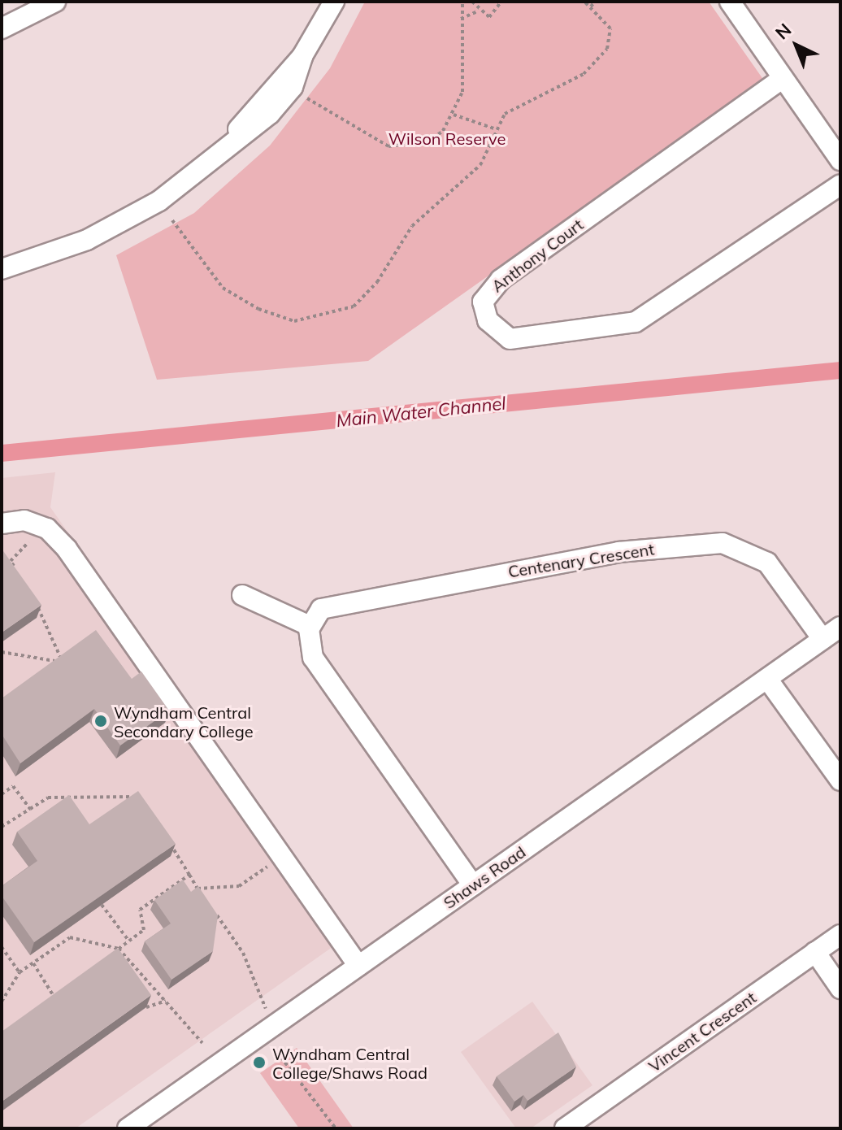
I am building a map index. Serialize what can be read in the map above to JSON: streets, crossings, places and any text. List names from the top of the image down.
{
  "streets": {
    "street": [
      "Anthony Court",
      "Centenary Crescent",
      "Shaws Road",
      "Vincent Crescent"
    ]
  },
  "crossings": [
    ["Centenary Crescent", "Shaws Road"]
  ],
  "water": ["Main Water Channel"],
  "parks": ["Wilson Reserve"],
  "places": ["Wyndham Central Secondary College", "Wyndham Central College/Shaws Road"],
  "north": "top left"
}
